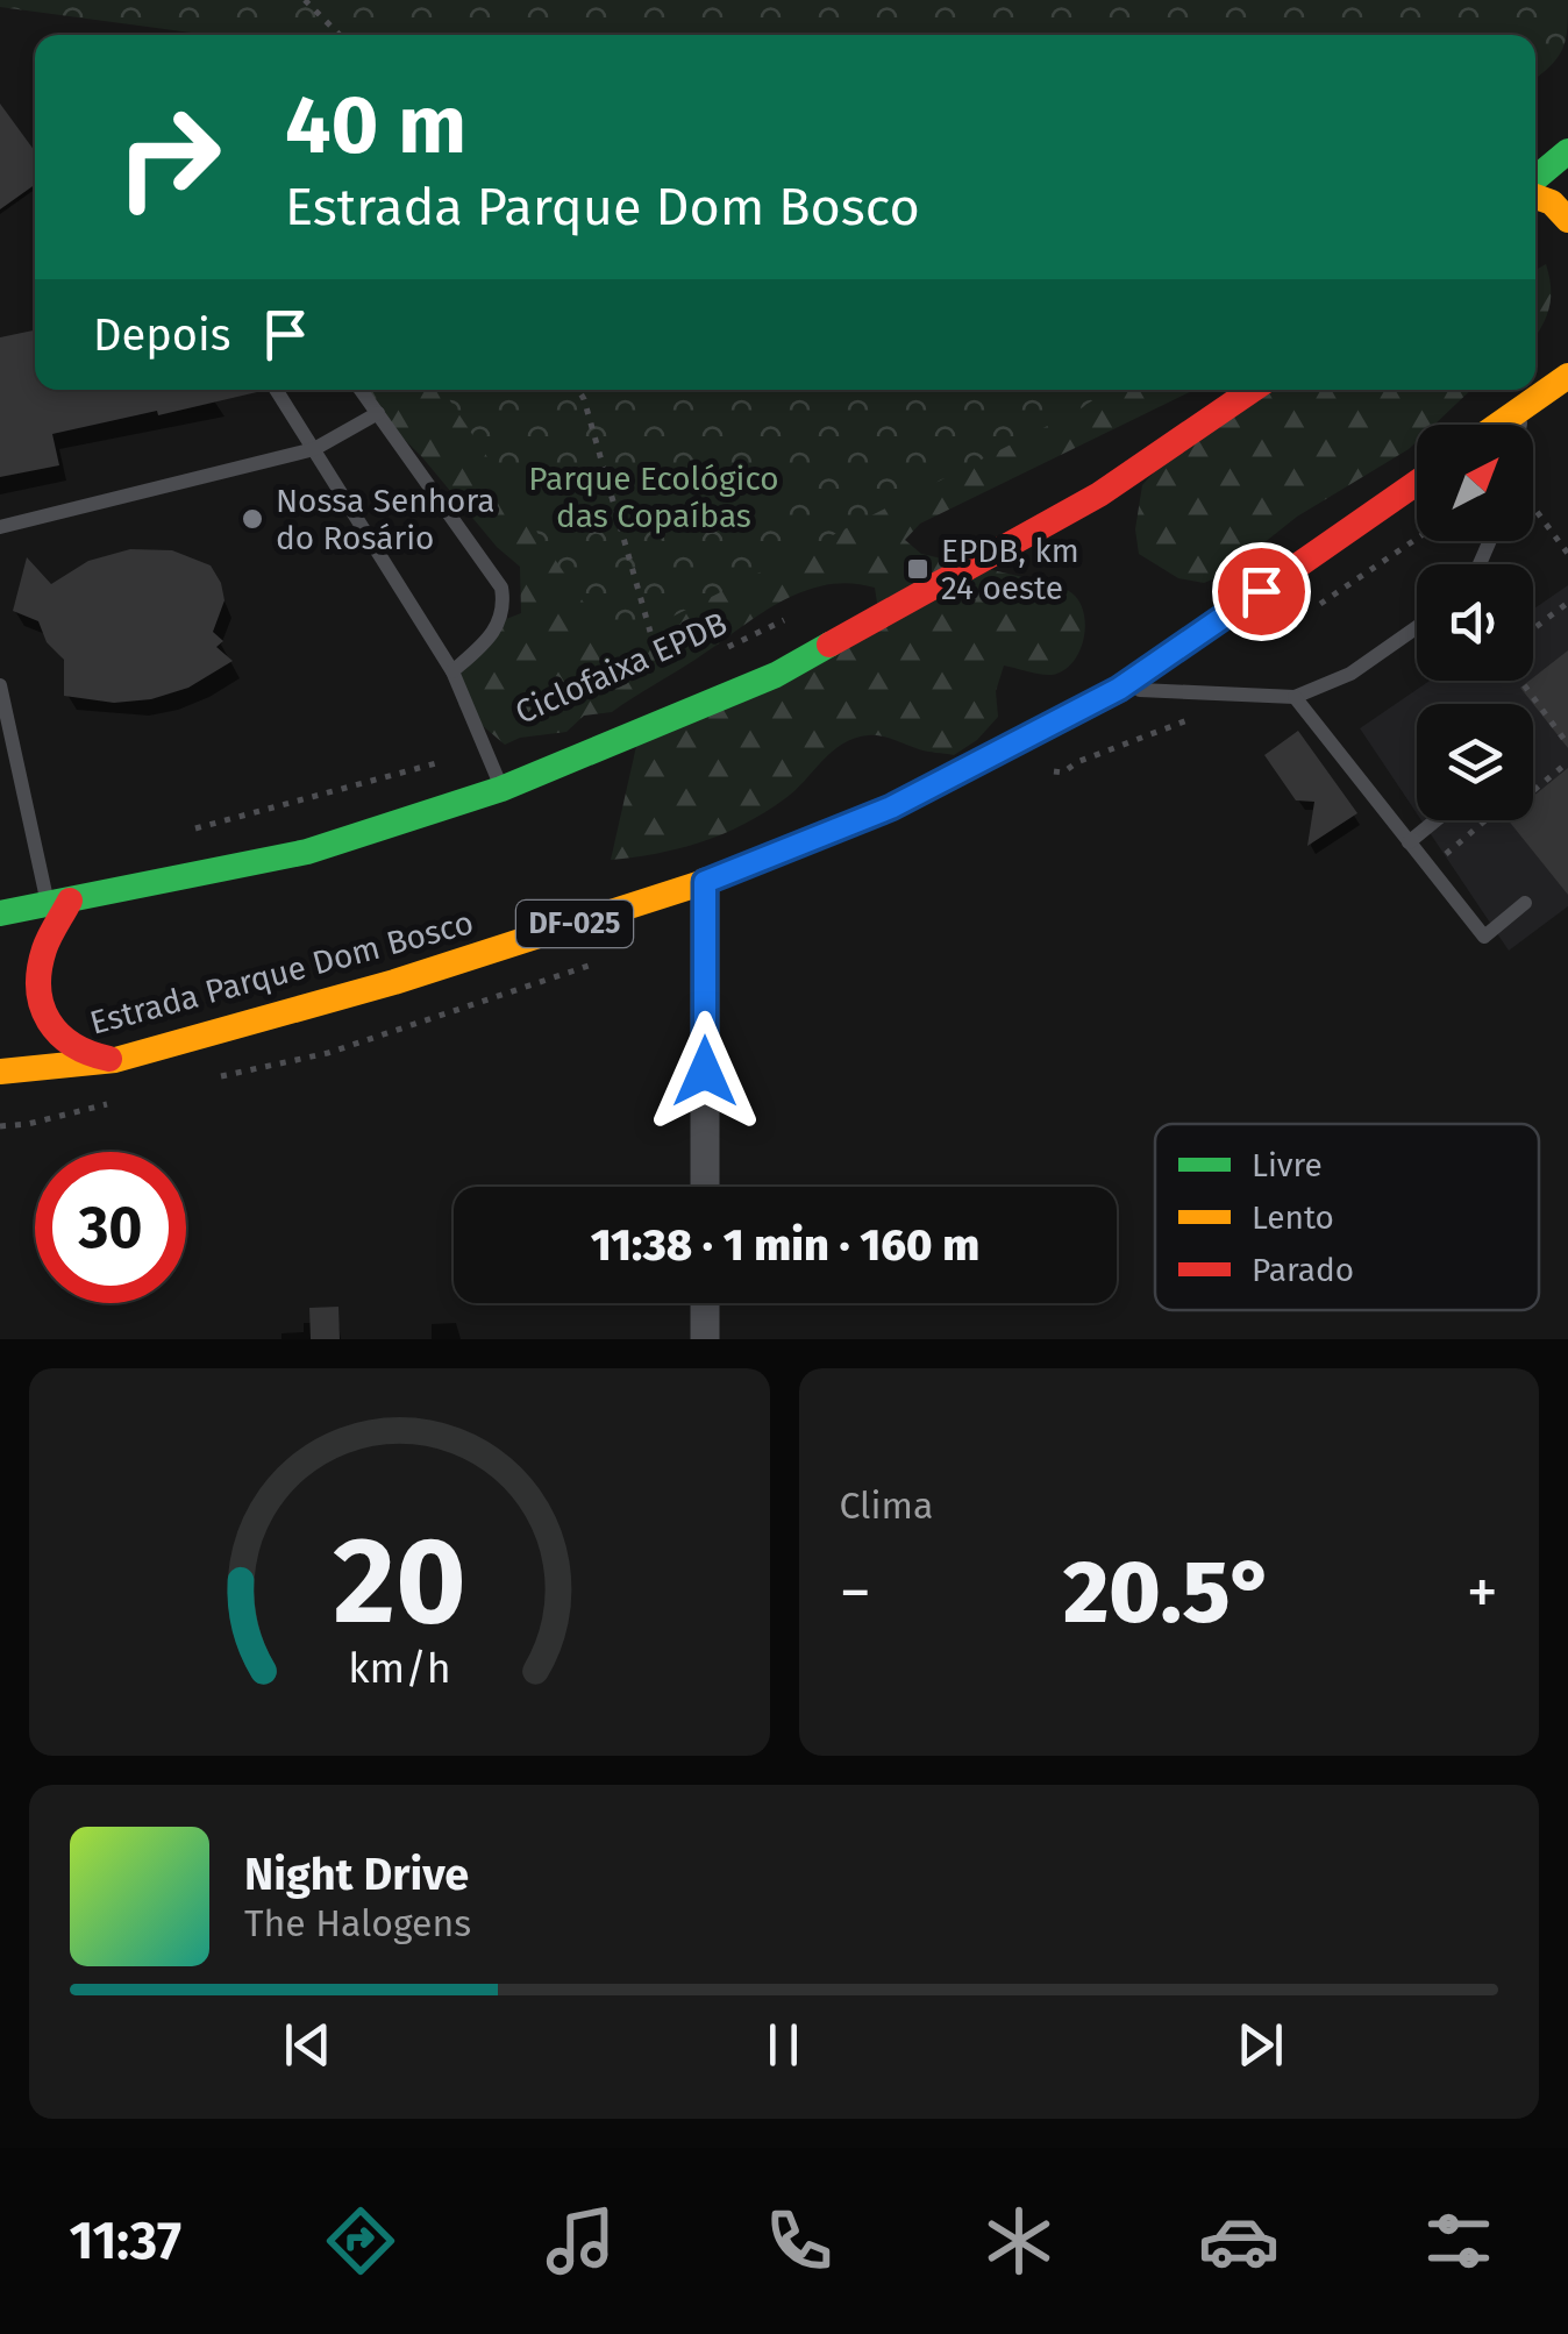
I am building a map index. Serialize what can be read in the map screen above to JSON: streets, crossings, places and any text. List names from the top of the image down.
{
  "streets": {
    "main road": ["DF-025", "Estrada Parque Dom Bosco"],
    "path": ["Ciclofaixa EPDB"]
  },
  "parks": ["Parque Ecológico das Copaíbas"],
  "places": {
    "other": ["Nossa Senhora do Rosário"],
    "transit": ["EPDB, km 24 oeste"]
  },
  "legend": ["Livre", "Lento", "Parado"],
  "north": "top right",
  "page": {
    "turn": ["40 m", "Estrada Parque Dom Bosco"],
    "then": "Depois",
    "limit": "30",
    "trip": "11:38 · 1 min · 160 m",
    "tile": "Clima",
    "heat": ["−", "20.5°", "+"],
    "song": ["Night Drive", "The Halogens"],
    "tabs": "11:37",
    "gauge": ["20", "km/h"]
  }
}
